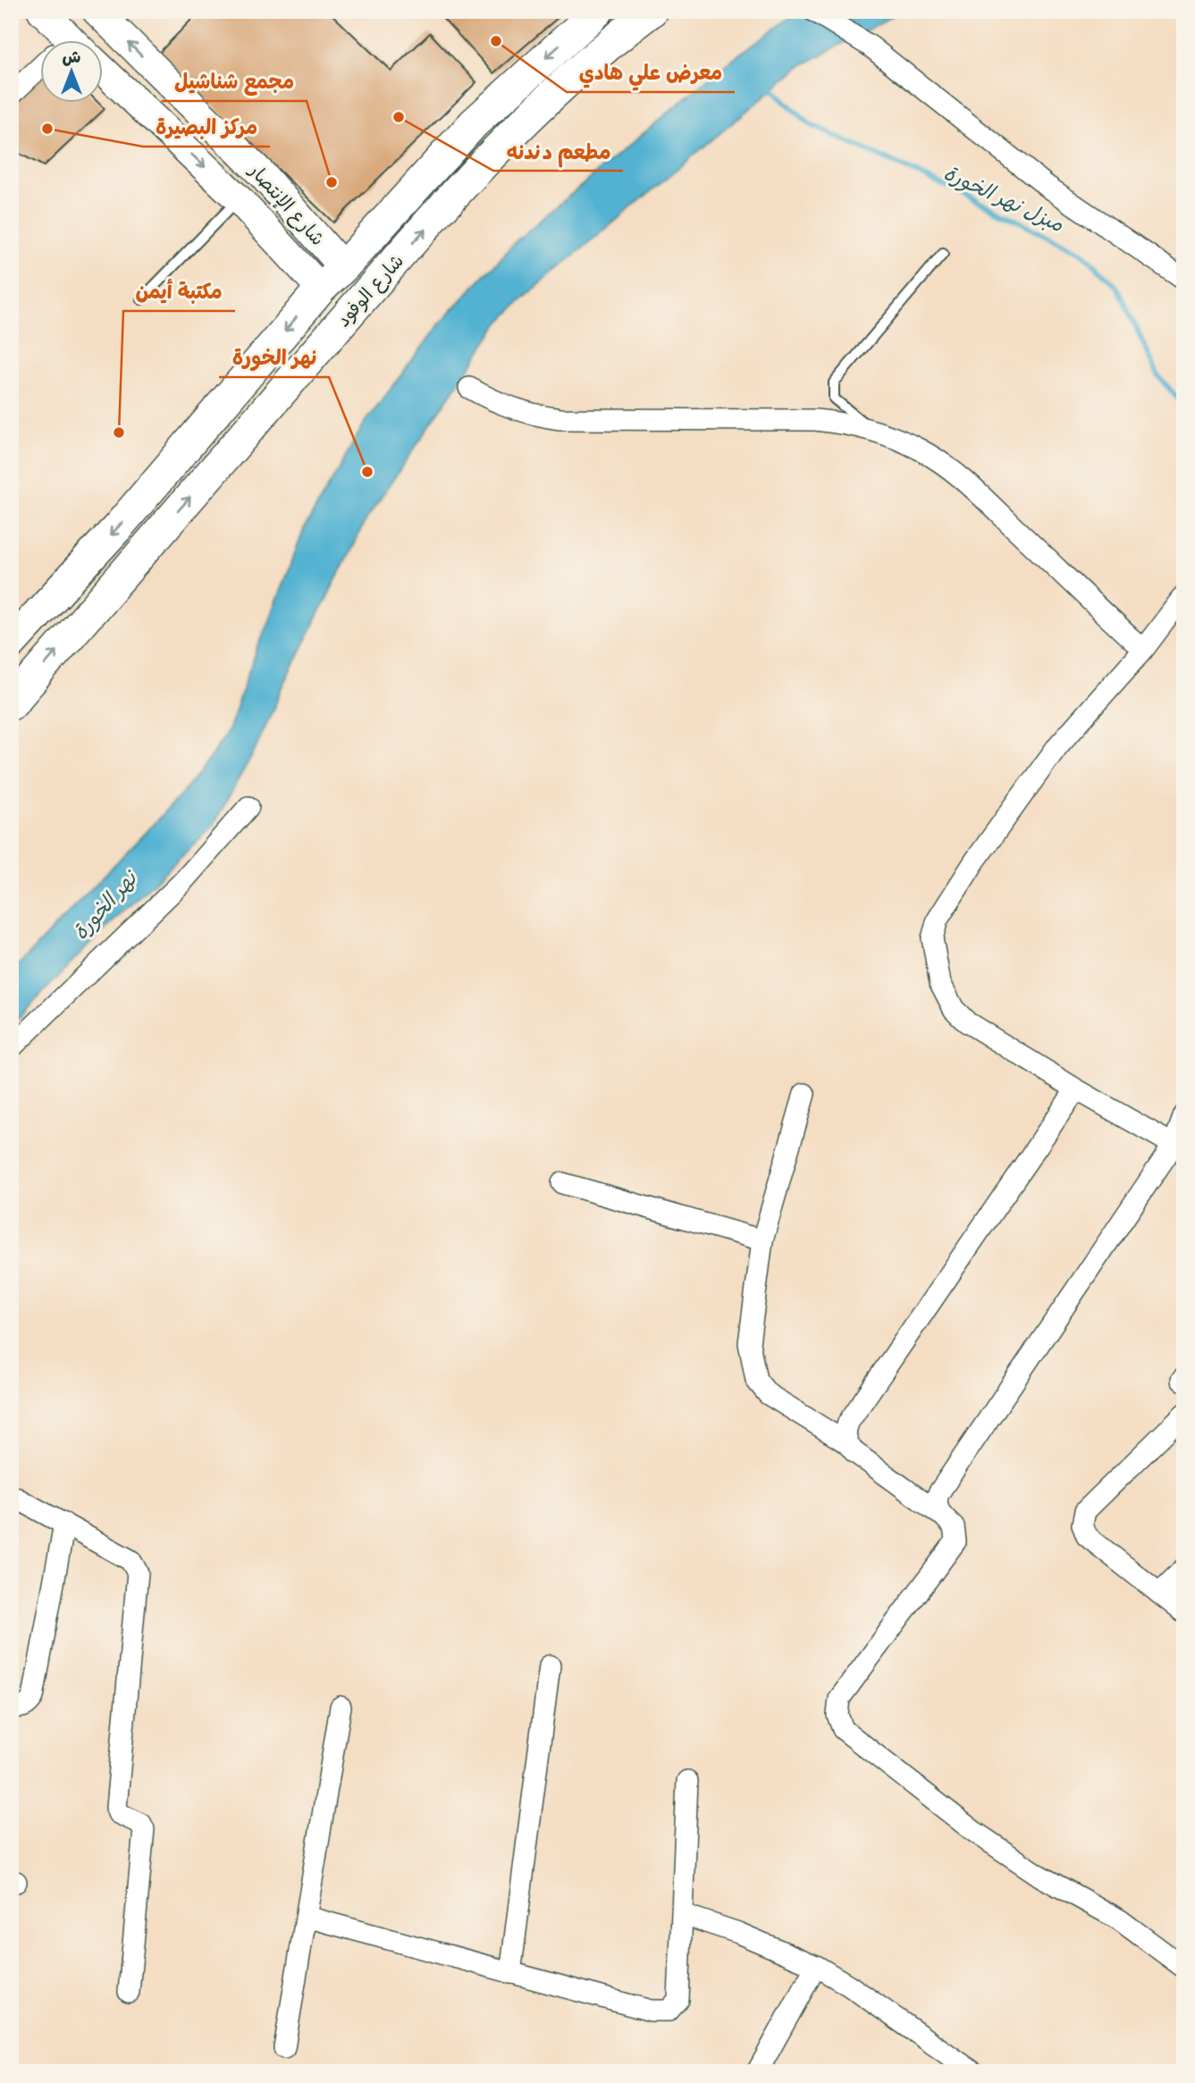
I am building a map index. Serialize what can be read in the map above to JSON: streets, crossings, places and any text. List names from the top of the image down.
{
  "streets": {
    "main road": ["شارع الوفود"],
    "street": ["شارع الإنتصار"]
  },
  "crossings": [
    ["شارع الإنتصار", "شارع الوفود"]
  ],
  "water": ["مبزل نهر الخورة", "نهر الخورة"],
  "places": [
    "معرض علي هادي",
    "مطعم دندنه",
    "مركز البصيرة",
    "مجمع شناشيل",
    "مكتبة أيمن",
    "نهر الخورة"
  ],
  "north": "top"
}
